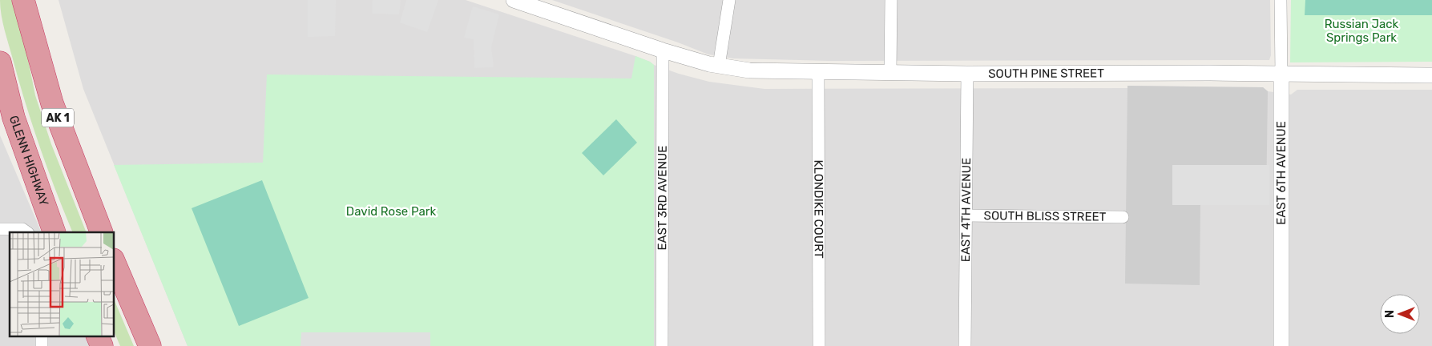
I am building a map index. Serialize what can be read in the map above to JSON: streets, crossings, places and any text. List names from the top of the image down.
{
  "streets": {
    "highway": ["AK 1", "GLENN HIGHWAY"],
    "street": [
      "SOUTH PINE STREET",
      "EAST 6TH AVENUE",
      "EAST 3RD AVENUE",
      "KLONDIKE COURT",
      "EAST 4TH AVENUE",
      "SOUTH BLISS STREET"
    ]
  },
  "crossings": [
    ["SOUTH PINE STREET", "EAST 6TH AVENUE"],
    ["SOUTH PINE STREET", "EAST 3RD AVENUE"],
    ["SOUTH PINE STREET", "KLONDIKE COURT"],
    ["SOUTH PINE STREET", "EAST 4TH AVENUE"],
    ["EAST 4TH AVENUE", "SOUTH BLISS STREET"]
  ],
  "parks": ["Russian Jack Springs Park", "David Rose Park"],
  "north": "left"
}
